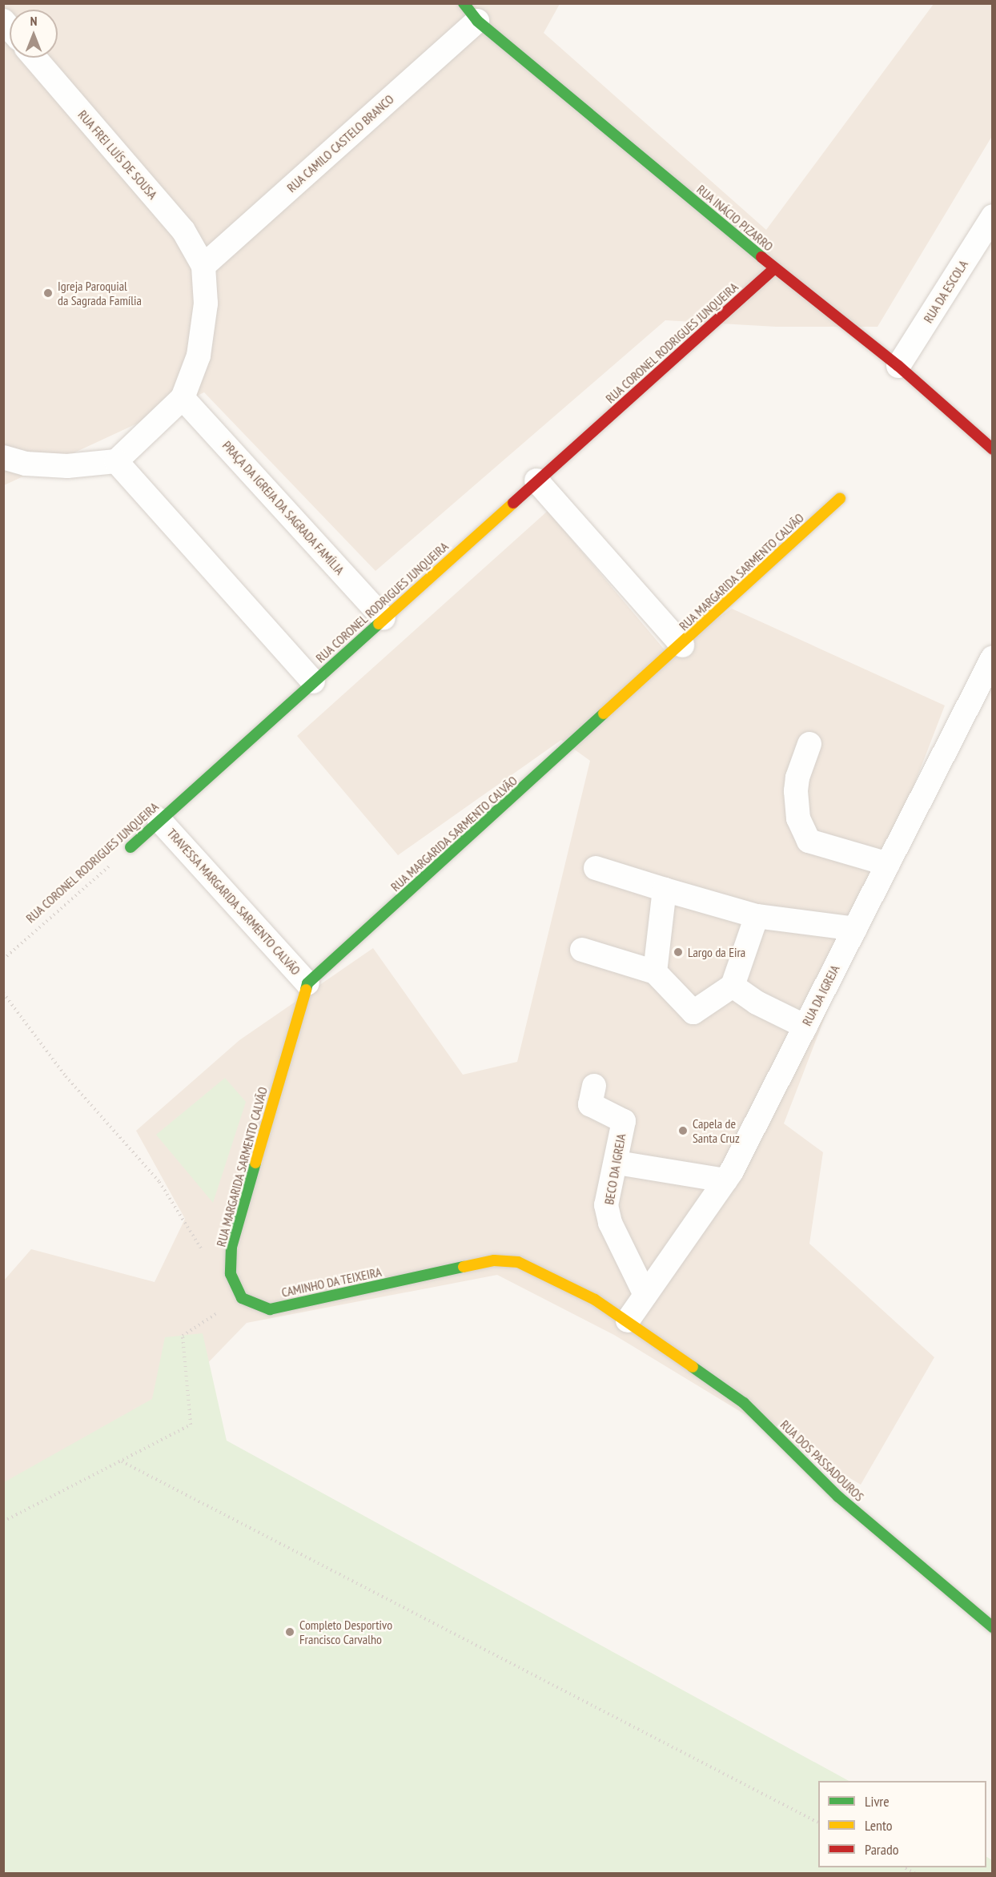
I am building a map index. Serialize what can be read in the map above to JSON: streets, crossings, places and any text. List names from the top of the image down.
{
  "streets": {
    "street": [
      "RUA CAMILO CASTELO BRANCO",
      "RUA FREI LUÍS DE SOUSA",
      "RUA INÁCIO PIZARRO",
      "RUA DA ESCOLA",
      "RUA CORONEL RODRIGUES JUNQUEIRA",
      "PRAÇA DA IGREJA DA SAGRADA FAMÍLIA",
      "RUA MARGARIDA SARMENTO CALVÃO",
      "TRAVESSA MARGARIDA SARMENTO CALVÃO",
      "RUA DA IGREJA",
      "BECO DA IGREJA",
      "CAMINHO DA TEIXEIRA",
      "RUA DOS PASSADOUROS"
    ]
  },
  "crossings": [
    ["RUA CAMILO CASTELO BRANCO", "RUA FREI LUÍS DE SOUSA"],
    ["RUA CAMILO CASTELO BRANCO", "RUA INÁCIO PIZARRO"],
    ["RUA INÁCIO PIZARRO", "RUA DA ESCOLA"],
    ["RUA INÁCIO PIZARRO", "RUA CORONEL RODRIGUES JUNQUEIRA"],
    ["RUA CORONEL RODRIGUES JUNQUEIRA", "PRAÇA DA IGREJA DA SAGRADA FAMÍLIA"],
    ["RUA CORONEL RODRIGUES JUNQUEIRA", "TRAVESSA MARGARIDA SARMENTO CALVÃO"],
    ["RUA MARGARIDA SARMENTO CALVÃO", "TRAVESSA MARGARIDA SARMENTO CALVÃO"],
    ["RUA DA IGREJA", "BECO DA IGREJA"],
    ["RUA DA IGREJA", "CAMINHO DA TEIXEIRA"],
    ["RUA DA IGREJA", "RUA DOS PASSADOUROS"],
    ["CAMINHO DA TEIXEIRA", "RUA DOS PASSADOUROS"]
  ],
  "places": [
    "Igreja Paroquial da Sagrada Família",
    "Largo da Eira",
    "Capela de Santa Cruz",
    "Completo Desportivo Francisco Carvalho"
  ],
  "legend": ["Livre", "Lento", "Parado"],
  "north": "top"
}
